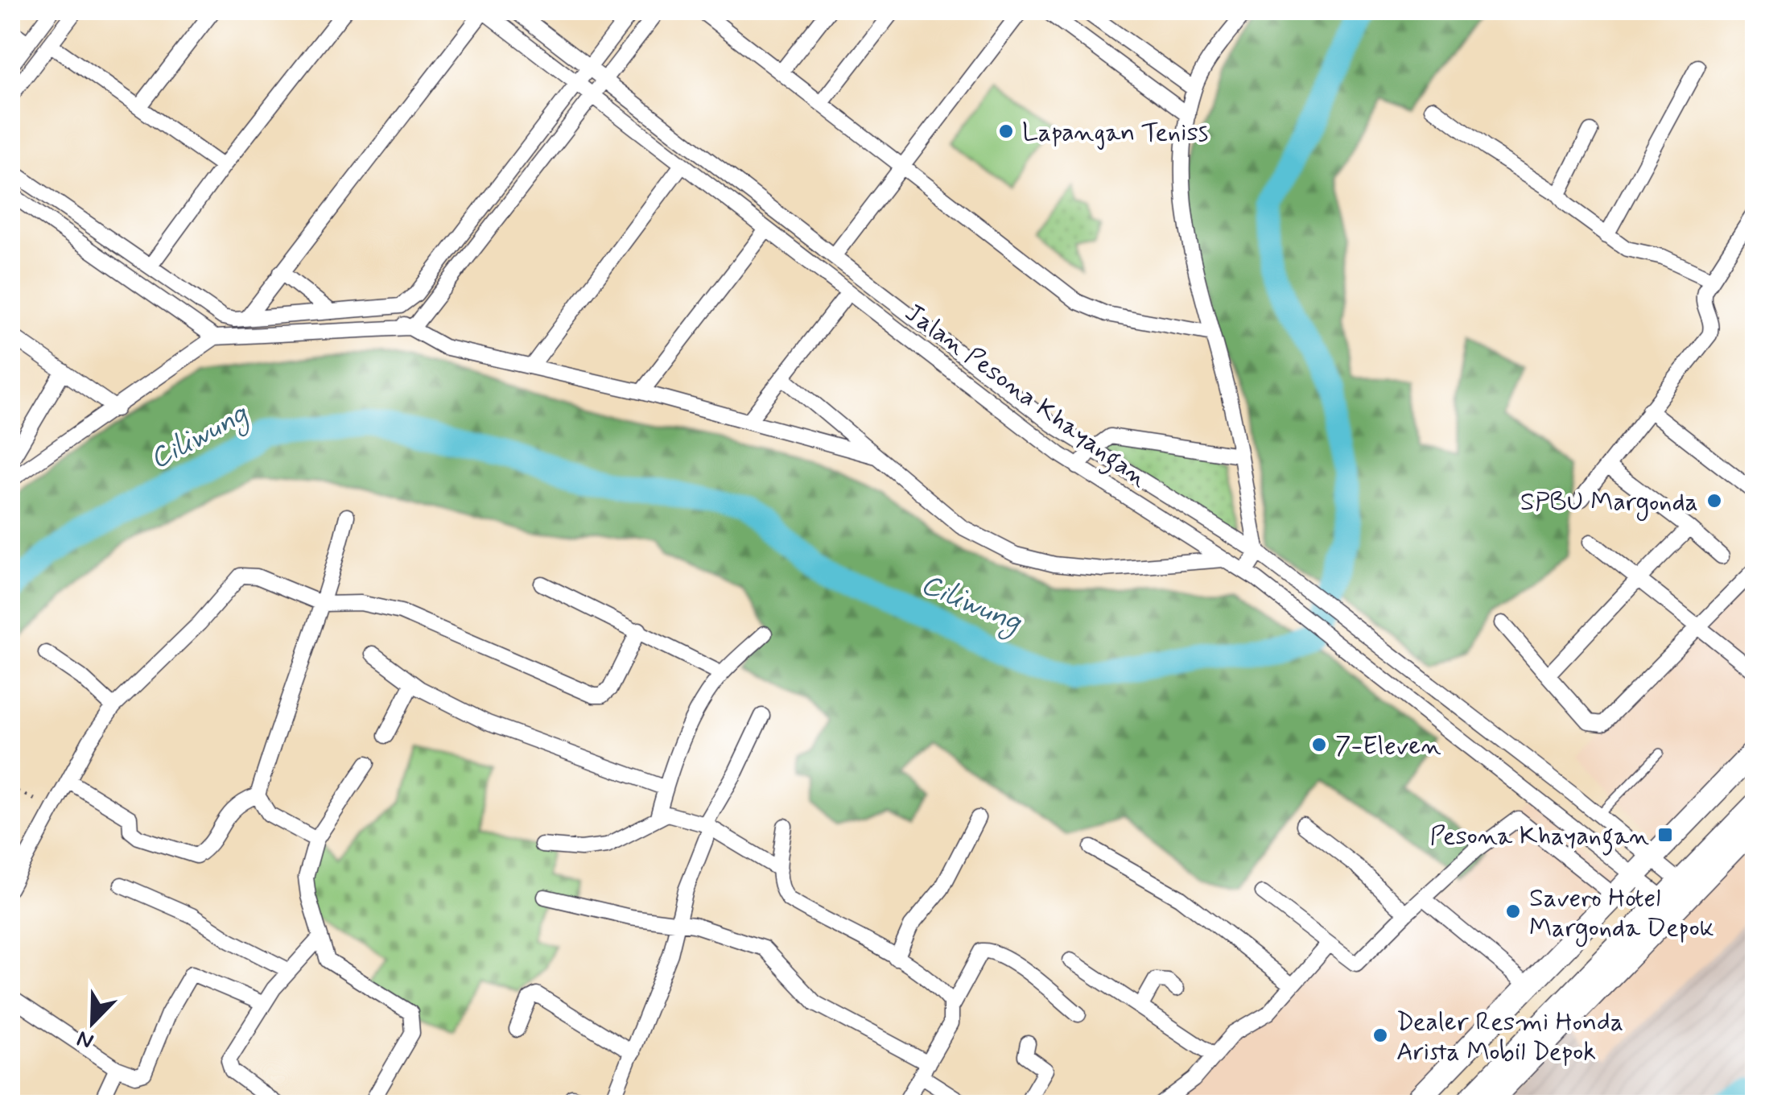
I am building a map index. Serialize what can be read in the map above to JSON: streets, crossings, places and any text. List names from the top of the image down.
{
  "streets": {
    "street": ["Jalan Pesona Khayangan"]
  },
  "water": ["Ciliwung"],
  "places": {
    "other": [
      "Lapangan Teniss",
      "SPBU Margonda",
      "7-Eleven",
      "Savero Hotel Margonda Depok",
      "Dealer Resmi Honda Arista Mobil Depok"
    ],
    "transit": ["Pesona Khayangan"]
  },
  "north": "bottom left"
}
